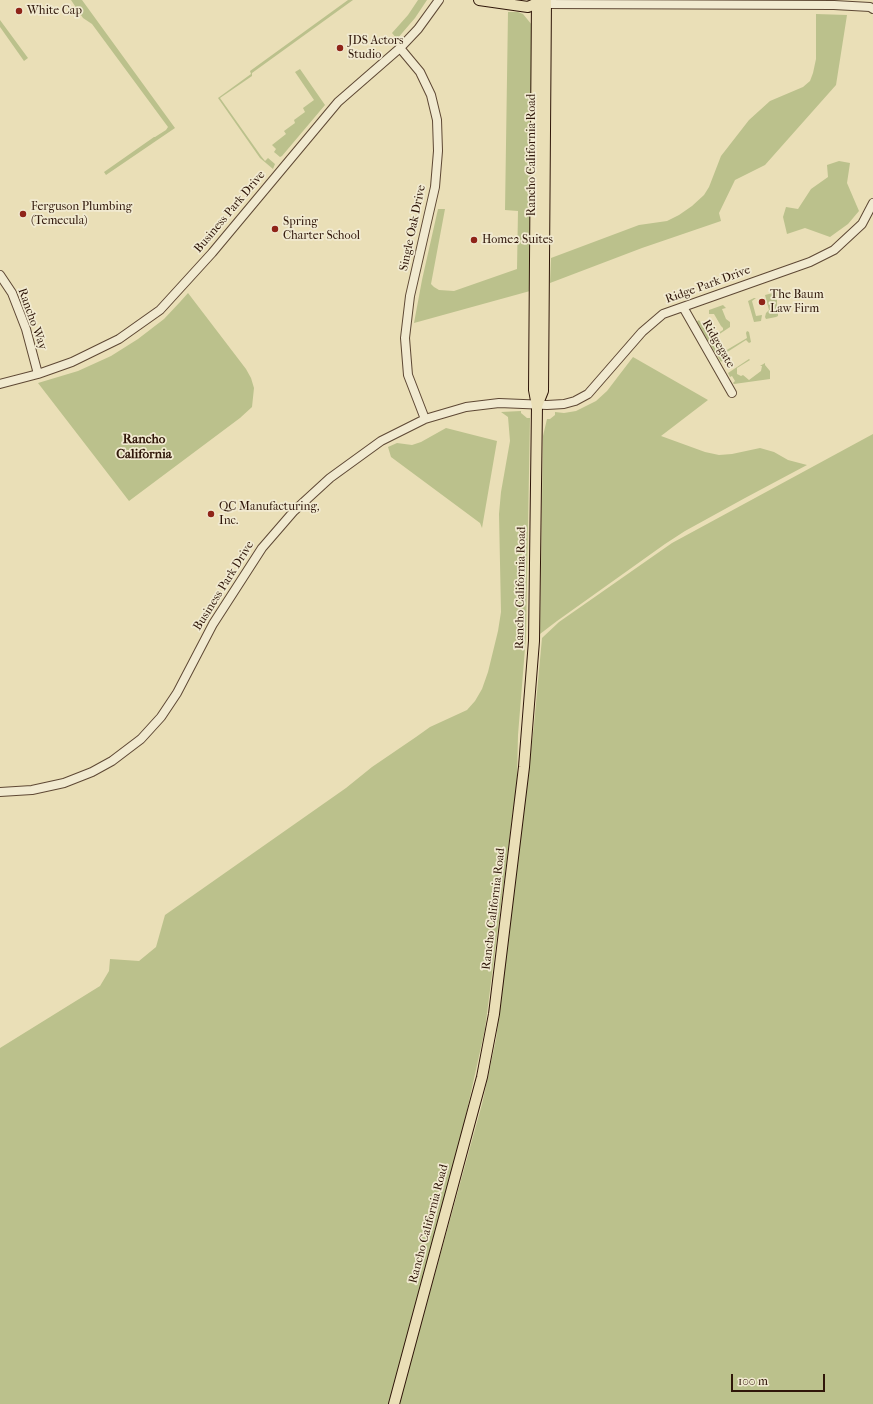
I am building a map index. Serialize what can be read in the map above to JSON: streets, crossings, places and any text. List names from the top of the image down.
{
  "streets": {
    "main road": ["Rancho California Road"],
    "street": [
      "Business Park Drive",
      "Single Oak Drive",
      "Ridge Park Drive",
      "Rancho Way",
      "Ridgegate"
    ]
  },
  "crossings": [
    ["Rancho California Road", "Business Park Drive"],
    ["Rancho California Road", "Ridge Park Drive"],
    ["Business Park Drive", "Single Oak Drive"],
    ["Business Park Drive", "Ridge Park Drive"],
    ["Business Park Drive", "Rancho Way"],
    ["Ridge Park Drive", "Ridgegate"]
  ],
  "districts": ["Rancho California"],
  "places": [
    "White Cap",
    "JDS Actors Studio",
    "Ferguson Plumbing (Temecula)",
    "Spring Charter School",
    "Home2 Suites",
    "The Baum Law Firm",
    "QC Manufacturing, Inc."
  ],
  "scale_bar": "100 m"
}
